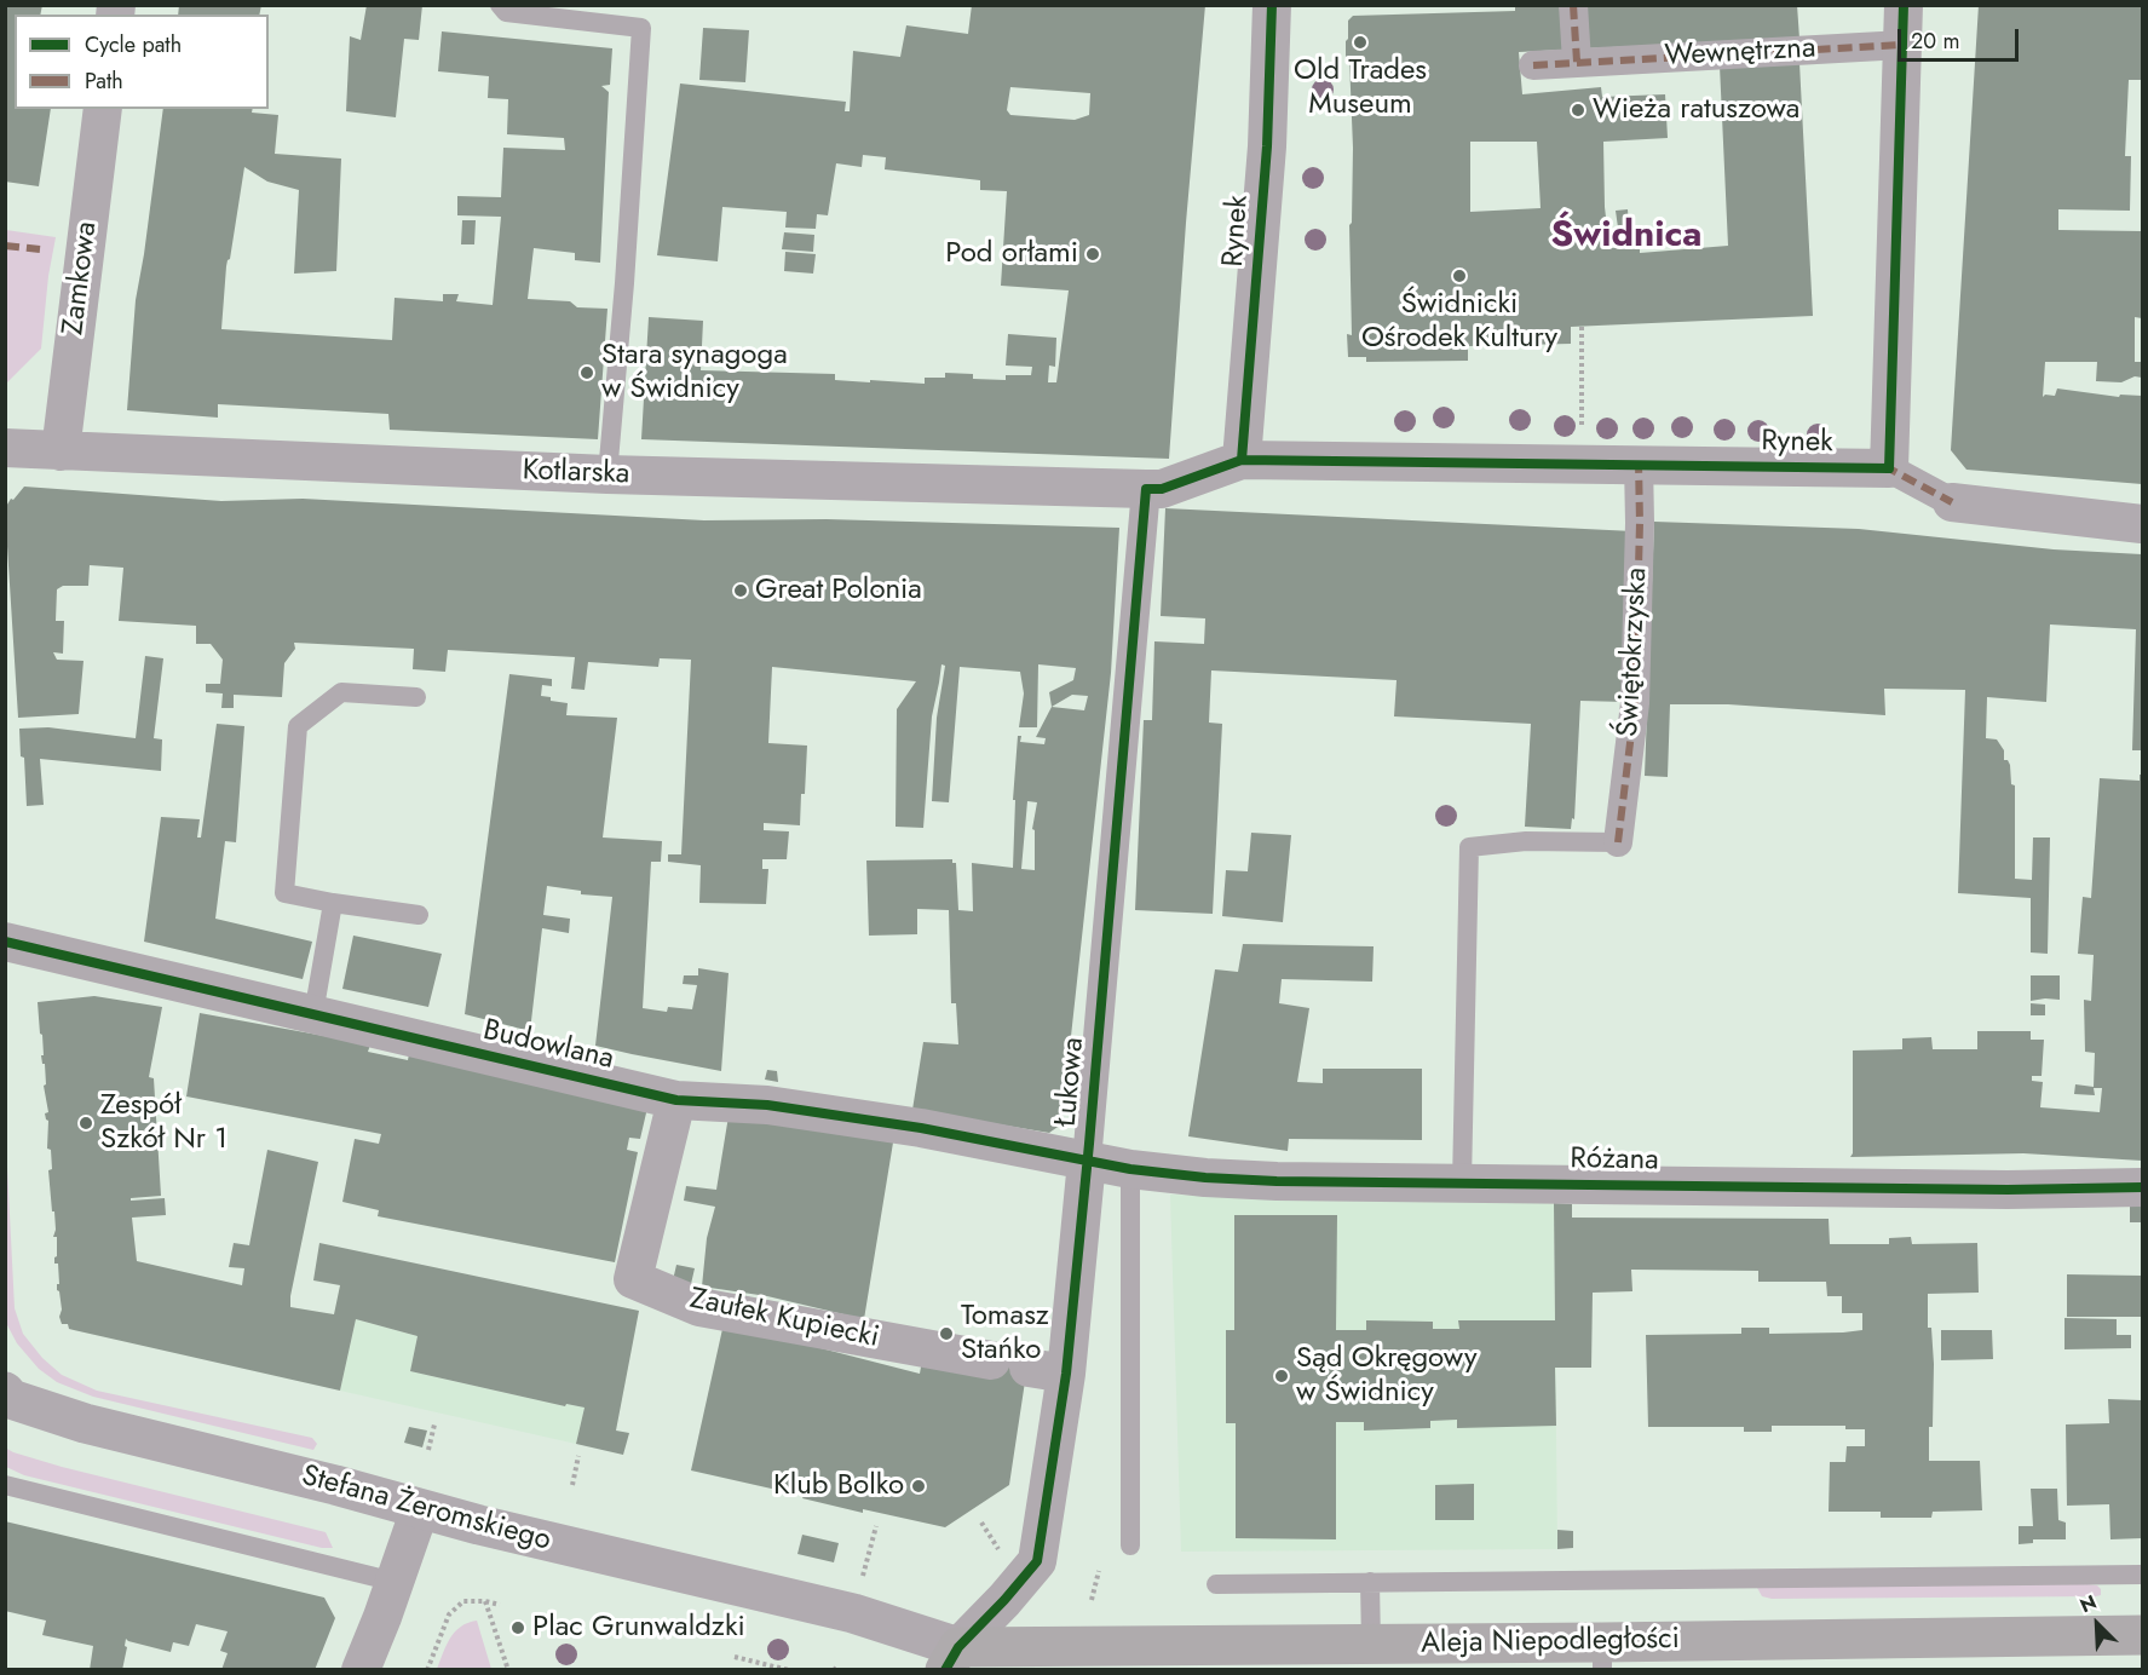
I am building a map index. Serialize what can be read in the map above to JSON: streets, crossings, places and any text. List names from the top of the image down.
{
  "streets": {
    "main road": ["Aleja Niepodległości"],
    "street": [
      "Wewnętrzna",
      "Rynek",
      "Zamkowa",
      "Kotlarska",
      "Świętokrzyska",
      "Budowlana",
      "Łukowa",
      "Różana",
      "Zaułek Kupiecki",
      "Stefana Żeromskiego"
    ]
  },
  "crossings": [
    ["Rynek", "Kotlarska"],
    ["Rynek", "Świętokrzyska"],
    ["Rynek", "Łukowa"],
    ["Zamkowa", "Kotlarska"],
    ["Kotlarska", "Łukowa"],
    ["Budowlana", "Łukowa"],
    ["Budowlana", "Różana"],
    ["Budowlana", "Zaułek Kupiecki"],
    ["Łukowa", "Różana"],
    ["Łukowa", "Aleja Niepodległości"]
  ],
  "districts": ["Świdnica"],
  "places": [
    "Old Trades Museum",
    "Wieża ratuszowa",
    "Pod orłami",
    "Świdnicki Ośrodek Kultury",
    "Stara synagoga w Świdnicy",
    "Great Polonia",
    "Zespół Szkół Nr 1",
    "Tomasz Stańko",
    "Sąd Okręgowy w Świdnicy",
    "Klub Bolko",
    "Plac Grunwaldzki"
  ],
  "legend": ["Cycle path", "Path"],
  "scale_bar": "20 m",
  "north": "top left"
}
